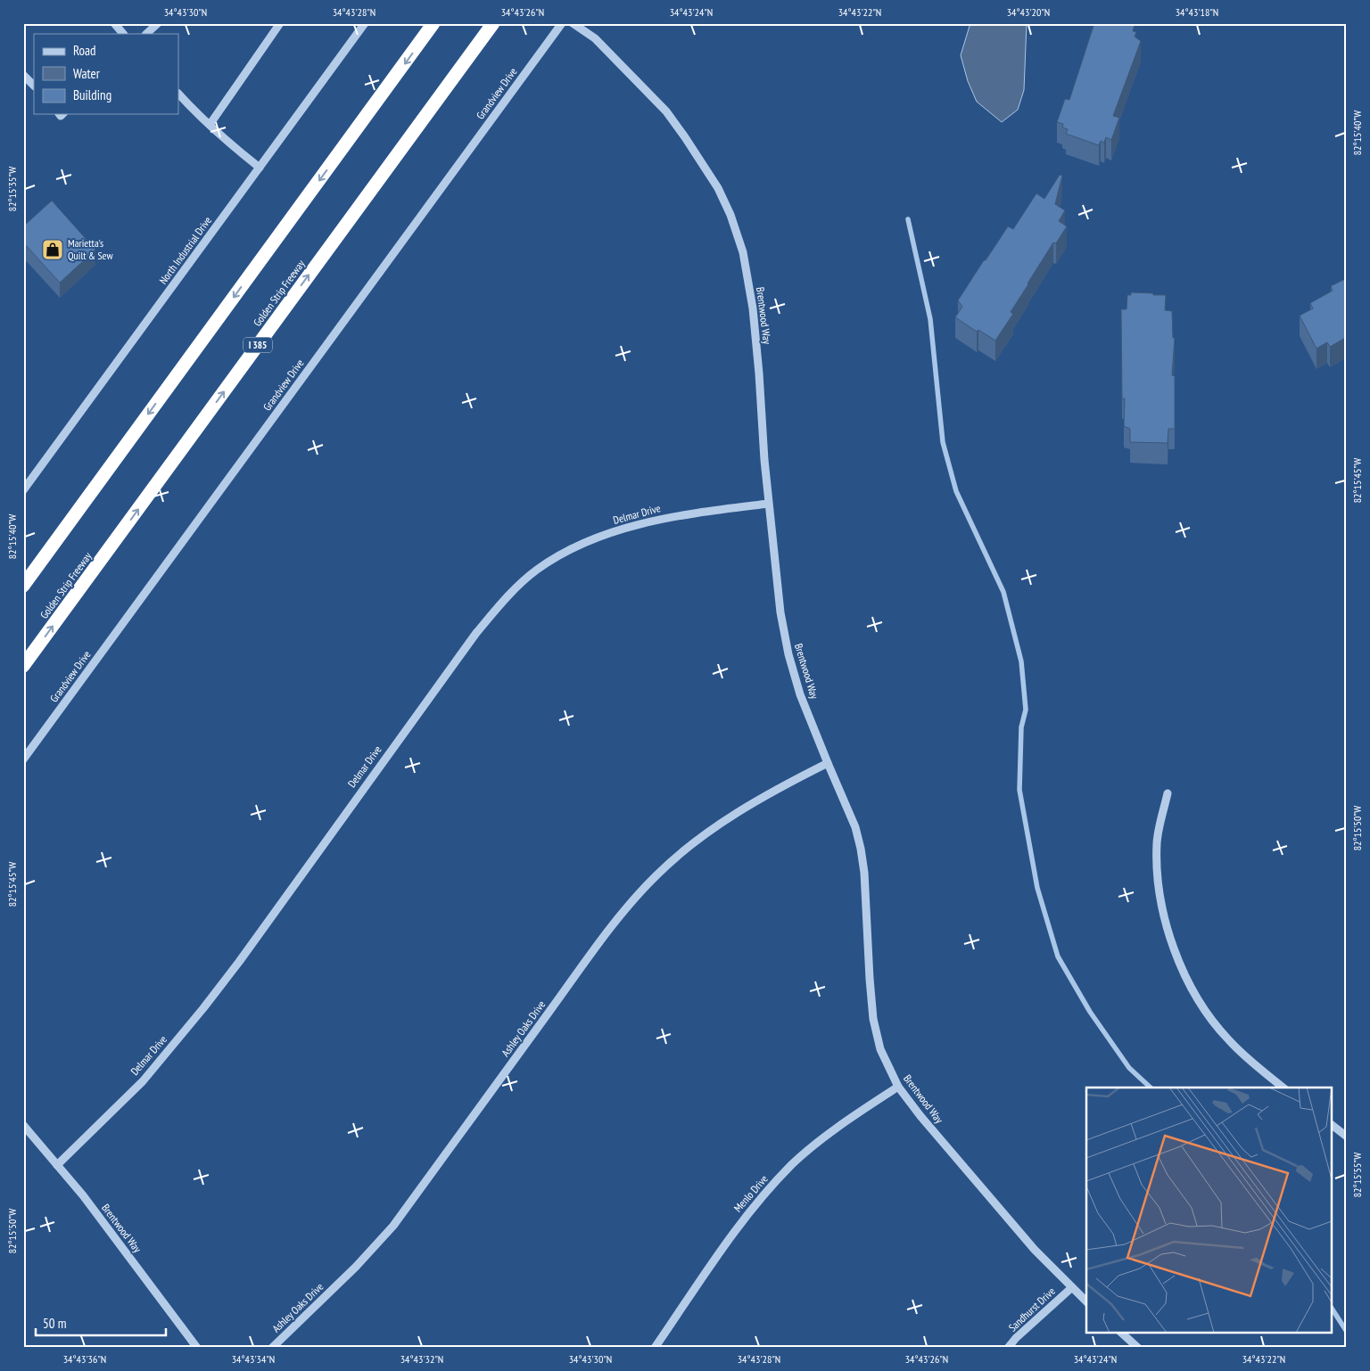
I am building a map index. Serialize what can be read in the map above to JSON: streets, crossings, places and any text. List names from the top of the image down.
{
  "streets": {
    "highway": ["Golden Strip Freeway", "I 385"],
    "street": [
      "Grandview Drive",
      "North Industrial Drive",
      "Brentwood Way",
      "Delmar Drive",
      "Ashley Oaks Drive",
      "Menlo Drive",
      "Sandhurst Drive"
    ]
  },
  "crossings": [
    ["Brentwood Way", "Delmar Drive"],
    ["Brentwood Way", "Ashley Oaks Drive"],
    ["Brentwood Way", "Menlo Drive"],
    ["Brentwood Way", "Sandhurst Drive"]
  ],
  "places": {
    "shop": ["Marietta's Quilt & Sew"]
  },
  "legend": ["Road", "Water", "Building"],
  "scale_bar": "50 m",
  "coordinates": [
    "34°43'30\"N",
    "34°43'28\"N",
    "34°43'26\"N",
    "34°43'24\"N",
    "34°43'22\"N",
    "34°43'20\"N",
    "34°43'18\"N",
    "82°15'40\"W",
    "82°15'35\"W",
    "82°15'45\"W",
    "82°15'50\"W",
    "82°15'55\"W",
    "34°43'36\"N",
    "34°43'34\"N",
    "34°43'32\"N"
  ]
}
